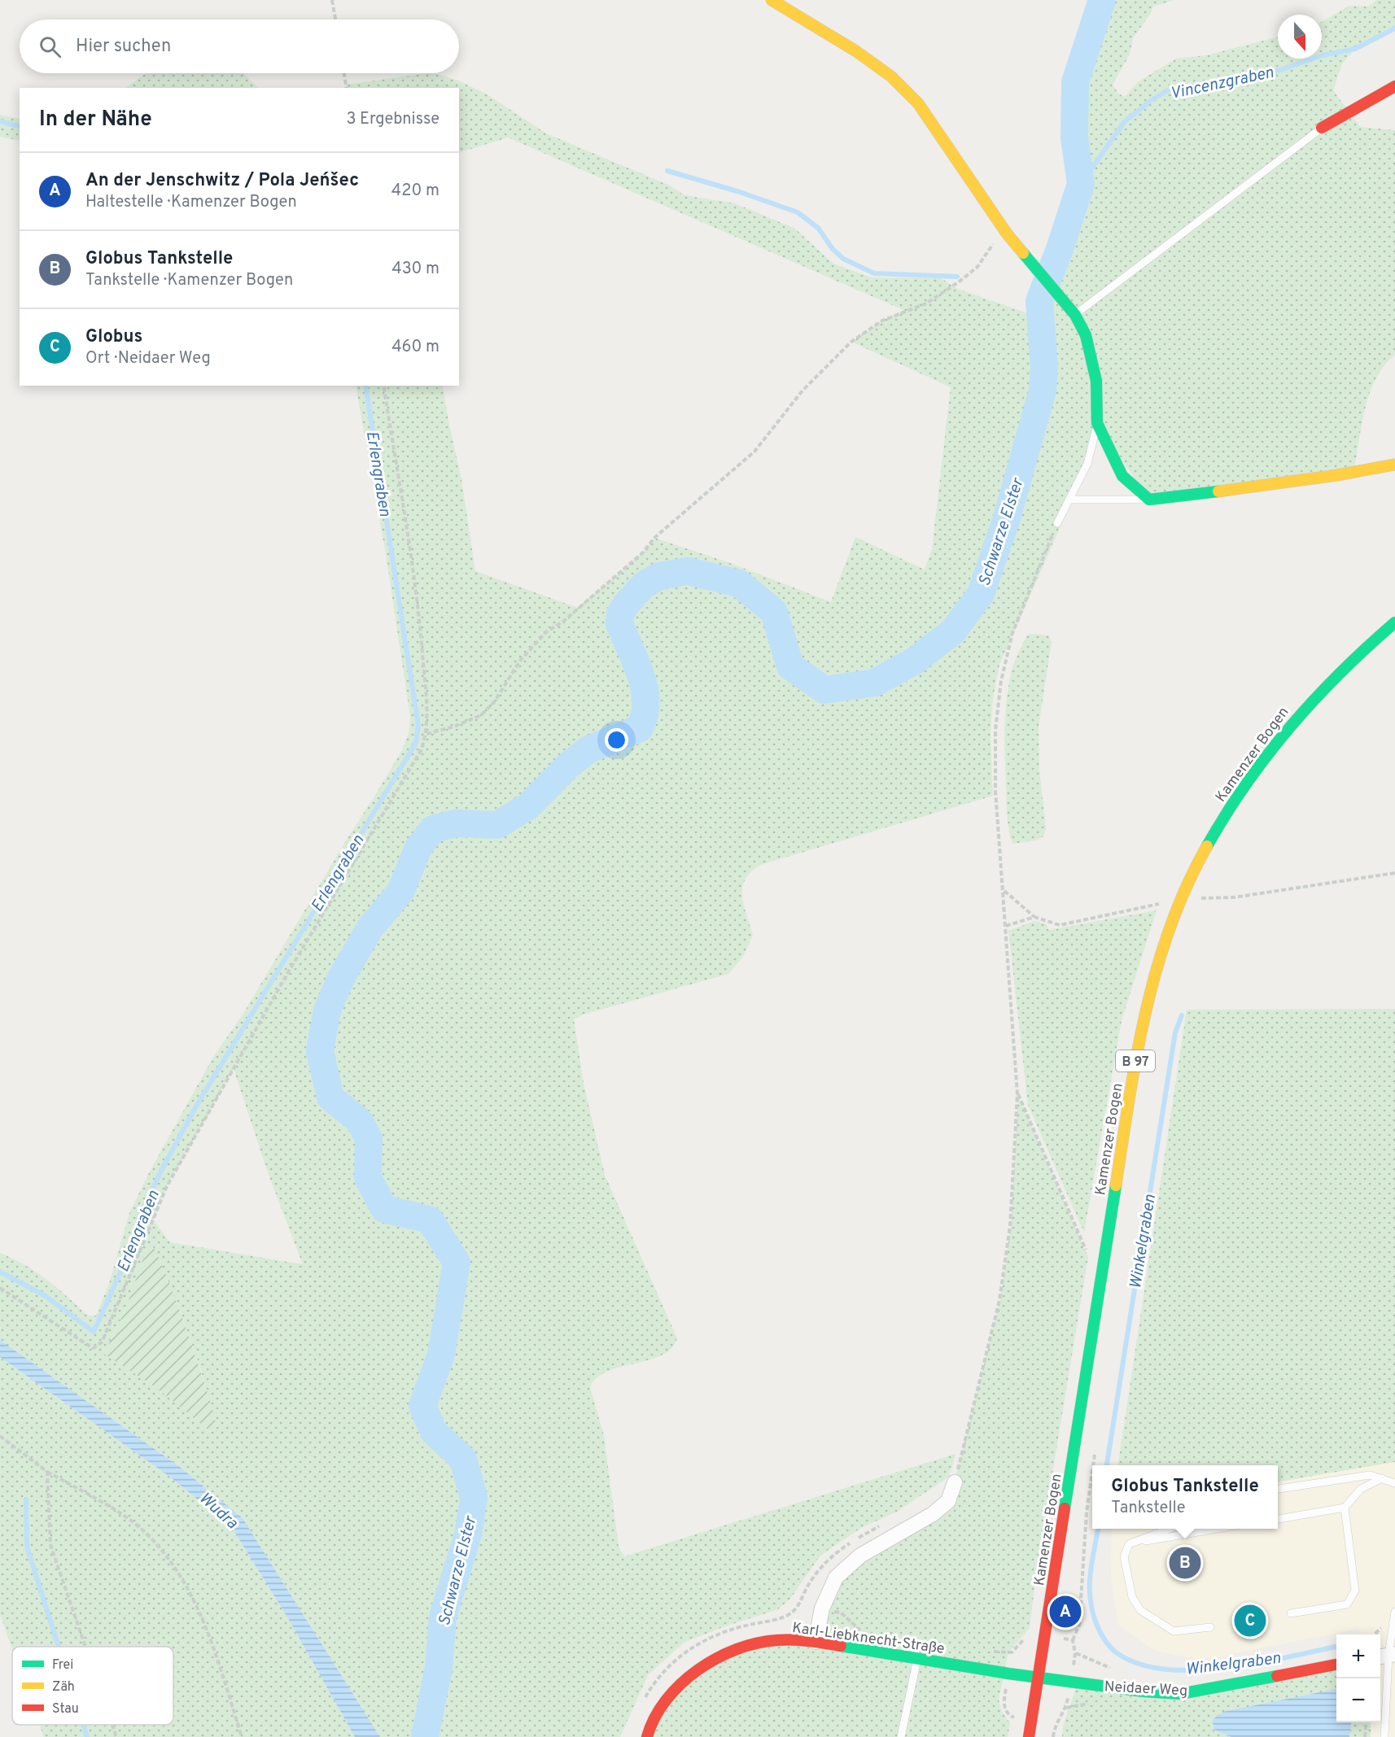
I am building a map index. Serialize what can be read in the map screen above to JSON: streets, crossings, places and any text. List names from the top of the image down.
{
  "streets": {
    "street": [
      "Kamenzer Bogen",
      "B 97",
      "Karl-Liebknecht-Straße",
      "Neidaer Weg"
    ]
  },
  "crossings": [
    ["Kamenzer Bogen", "Karl-Liebknecht-Straße"],
    ["Kamenzer Bogen", "Neidaer Weg"],
    ["Karl-Liebknecht-Straße", "Neidaer Weg"]
  ],
  "water": [
    "Vincenzgraben",
    "Erlengraben",
    "Schwarze Elster",
    "Winkelgraben",
    "Wudra"
  ],
  "legend": ["Frei", "Zäh", "Stau"],
  "north": "bottom",
  "page": {
    "search": "Hier suchen",
    "heading": ["In der Nähe", "3 Ergebnisse"],
    "list": [
      {
        "mark": "A",
        "name": "An der Jenschwitz / Pola Jeńšec",
        "note": "Haltestelle · Kamenzer Bogen",
        "value": "420 m"
      },
      {
        "mark": "B",
        "name": "Globus Tankstelle",
        "note": "Tankstelle · Kamenzer Bogen",
        "value": "430 m"
      },
      {
        "mark": "C",
        "name": "Globus",
        "note": "Ort · Neidaer Weg",
        "value": "460 m"
      }
    ],
    "popup": ["Globus Tankstelle", "Tankstelle"],
    "pins": ["B", "A", "C"],
    "map_buttons": ["+", "−"]
  }
}
